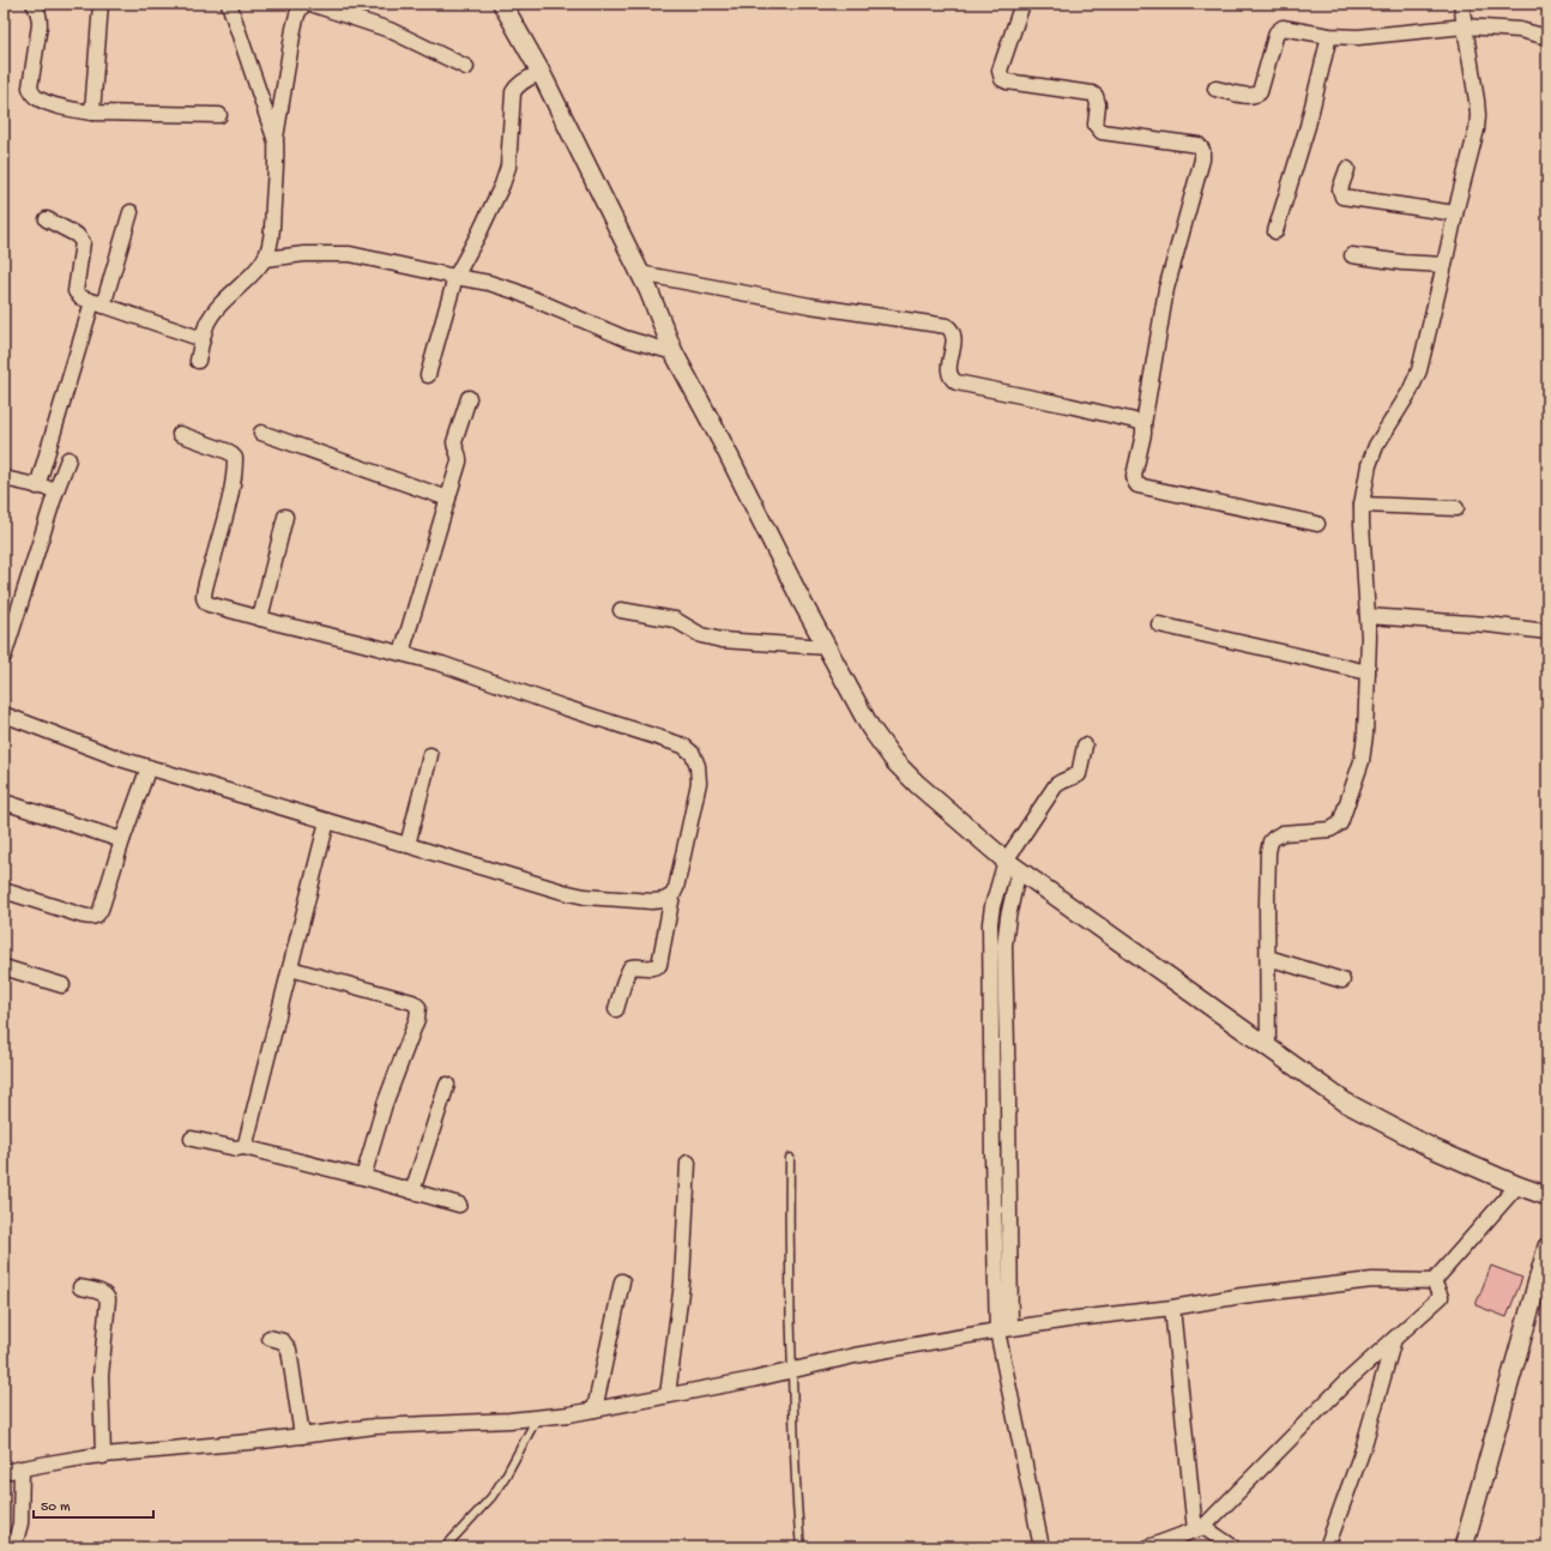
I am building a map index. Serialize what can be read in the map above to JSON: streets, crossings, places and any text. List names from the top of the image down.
{
  "scale_bar": "50 m"
}
